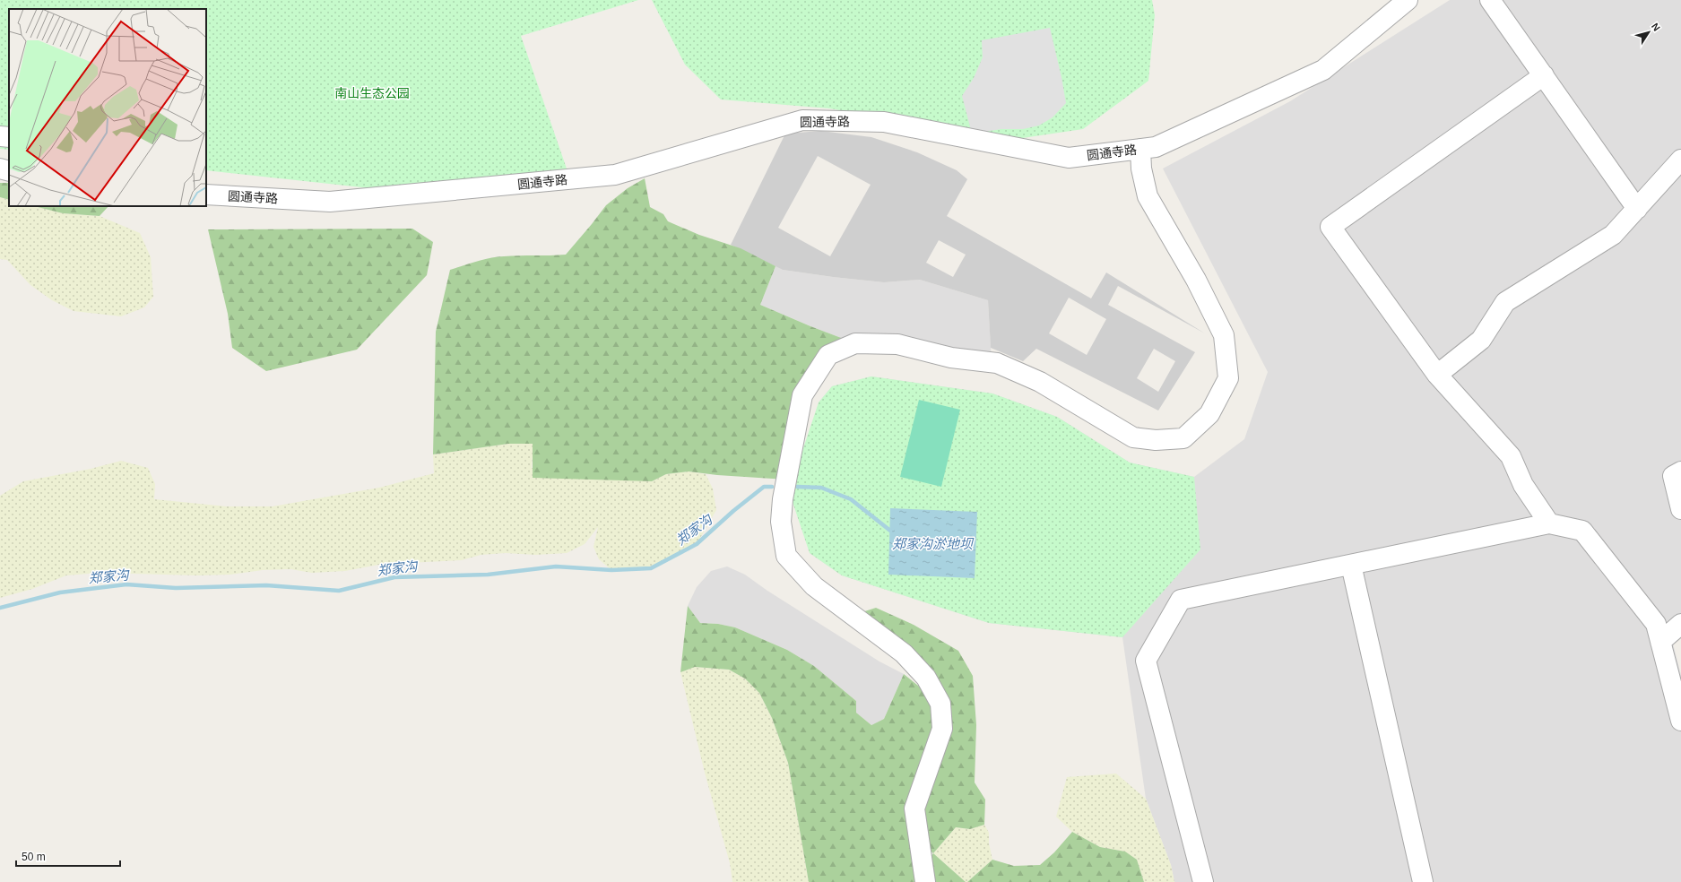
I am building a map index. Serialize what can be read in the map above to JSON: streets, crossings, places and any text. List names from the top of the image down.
{
  "streets": {
    "street": ["圆通寺路"]
  },
  "water": ["郑家沟", "郑家沟淤地坝"],
  "parks": ["南山生态公园"],
  "scale_bar": "50 m",
  "north": "top right"
}
